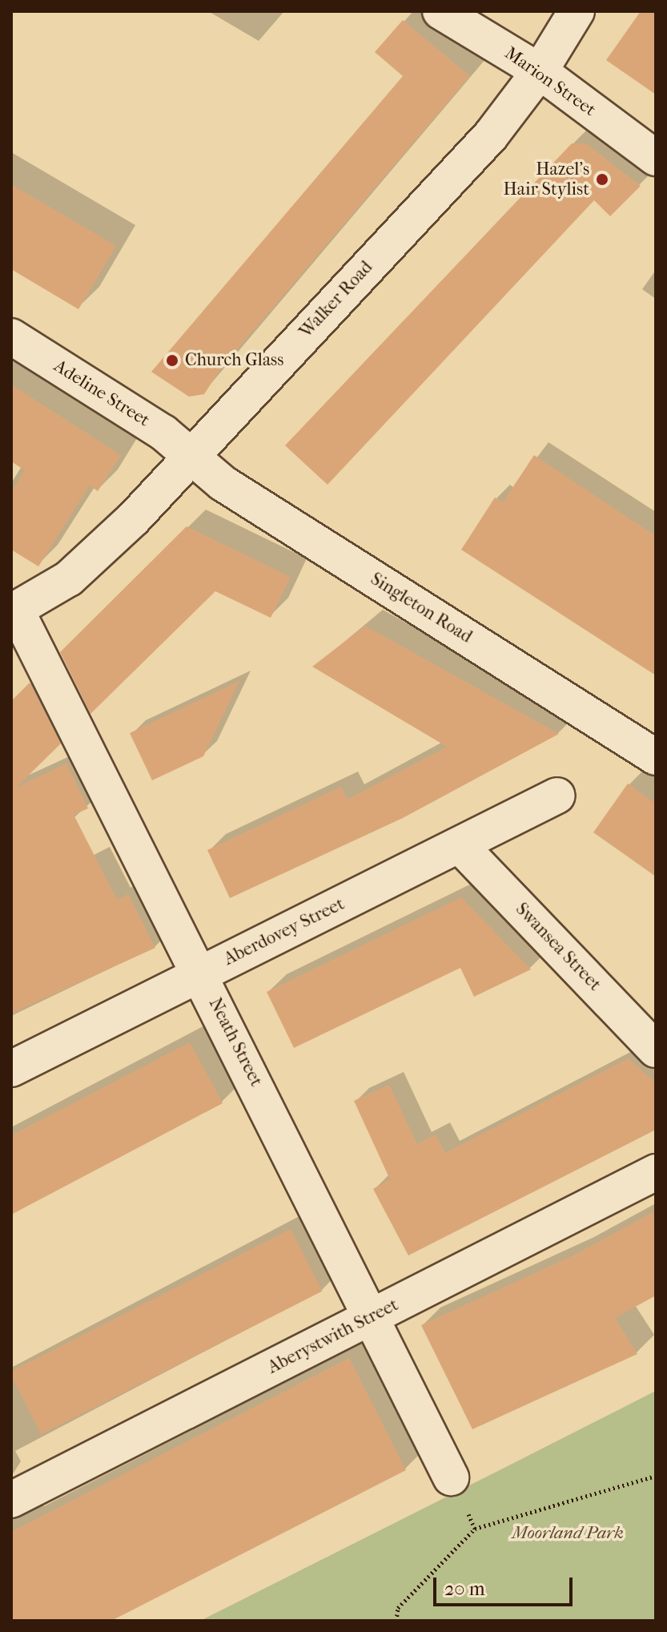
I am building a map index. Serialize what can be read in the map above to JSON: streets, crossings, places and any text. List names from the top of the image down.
{
  "streets": {
    "street": [
      "Marion Street",
      "Walker Road",
      "Adeline Street",
      "Singleton Road",
      "Aberdovey Street",
      "Swansea Street",
      "Neath Street",
      "Aberystwith Street"
    ]
  },
  "crossings": [
    ["Marion Street", "Walker Road"],
    ["Walker Road", "Adeline Street"],
    ["Walker Road", "Singleton Road"],
    ["Walker Road", "Neath Street"],
    ["Adeline Street", "Singleton Road"],
    ["Aberdovey Street", "Swansea Street"],
    ["Aberdovey Street", "Neath Street"],
    ["Neath Street", "Aberystwith Street"]
  ],
  "parks": ["Moorland Park"],
  "places": ["Hazel's Hair Stylist", "Church Glass"],
  "scale_bar": "20 m"
}
